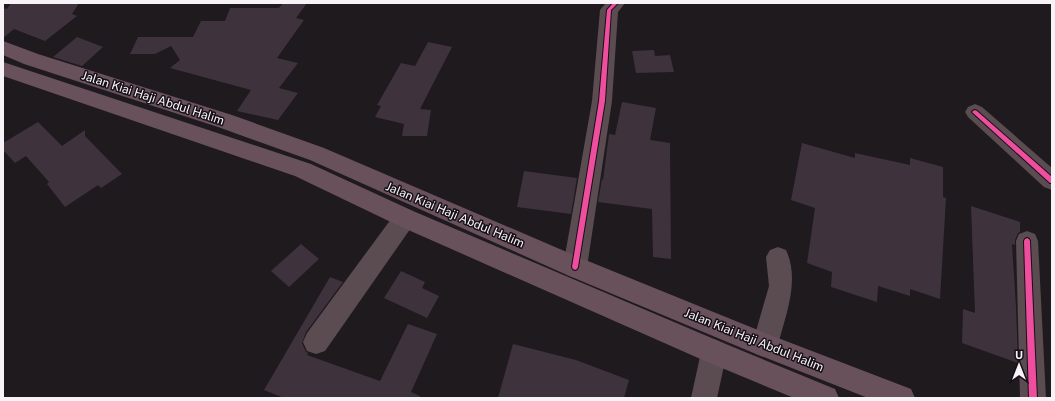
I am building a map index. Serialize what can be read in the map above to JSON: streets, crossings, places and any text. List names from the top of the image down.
{
  "streets": {
    "main road": ["Jalan Kiai Haji Abdul Halim"]
  },
  "north": "top"
}
